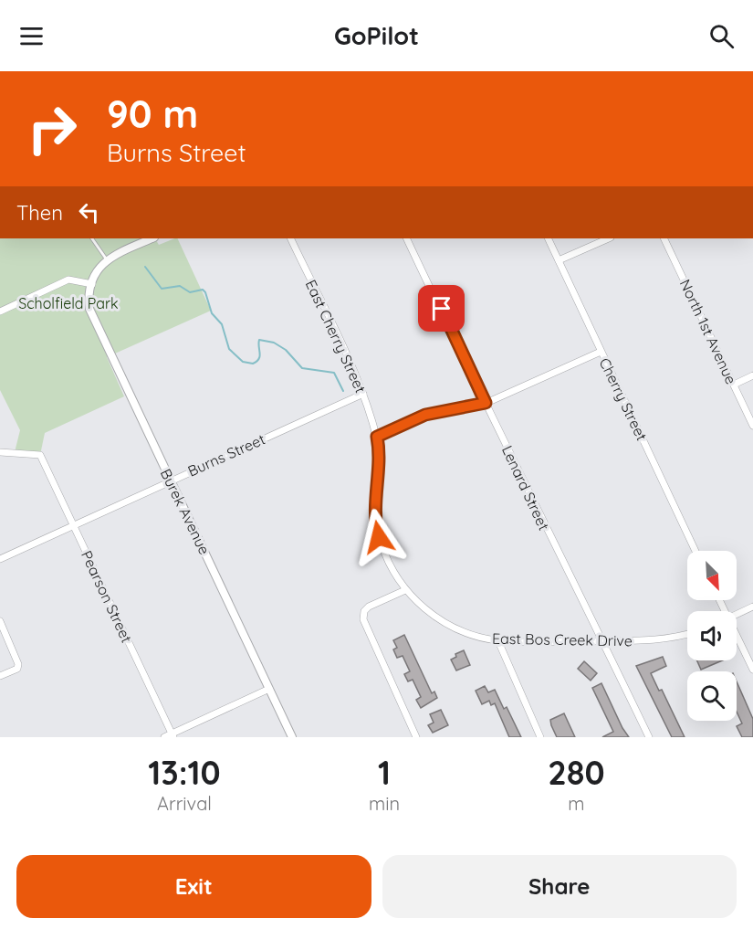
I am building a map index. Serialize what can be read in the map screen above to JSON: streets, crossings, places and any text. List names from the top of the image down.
{
  "streets": {
    "street": [
      "North 1st Avenue",
      "East Cherry Street",
      "Cherry Street",
      "Burns Street",
      "Lenard Street",
      "Burek Avenue",
      "Pearson Street",
      "East Bos Creek Drive"
    ]
  },
  "crossings": [
    ["East Cherry Street", "Burns Street"],
    ["East Cherry Street", "East Bos Creek Drive"],
    ["Burns Street", "Burek Avenue"],
    ["Burns Street", "Pearson Street"],
    ["Lenard Street", "East Bos Creek Drive"]
  ],
  "parks": ["Scholfield Park"],
  "north": "bottom right",
  "page": {
    "header": "GoPilot",
    "turn": ["90 m", "Burns Street"],
    "then": "Then",
    "eta": [
      "13:10",
      "Arrival",
      "1",
      "min",
      "280",
      "m"
    ],
    "buttons": ["Exit", "Share"]
  }
}
